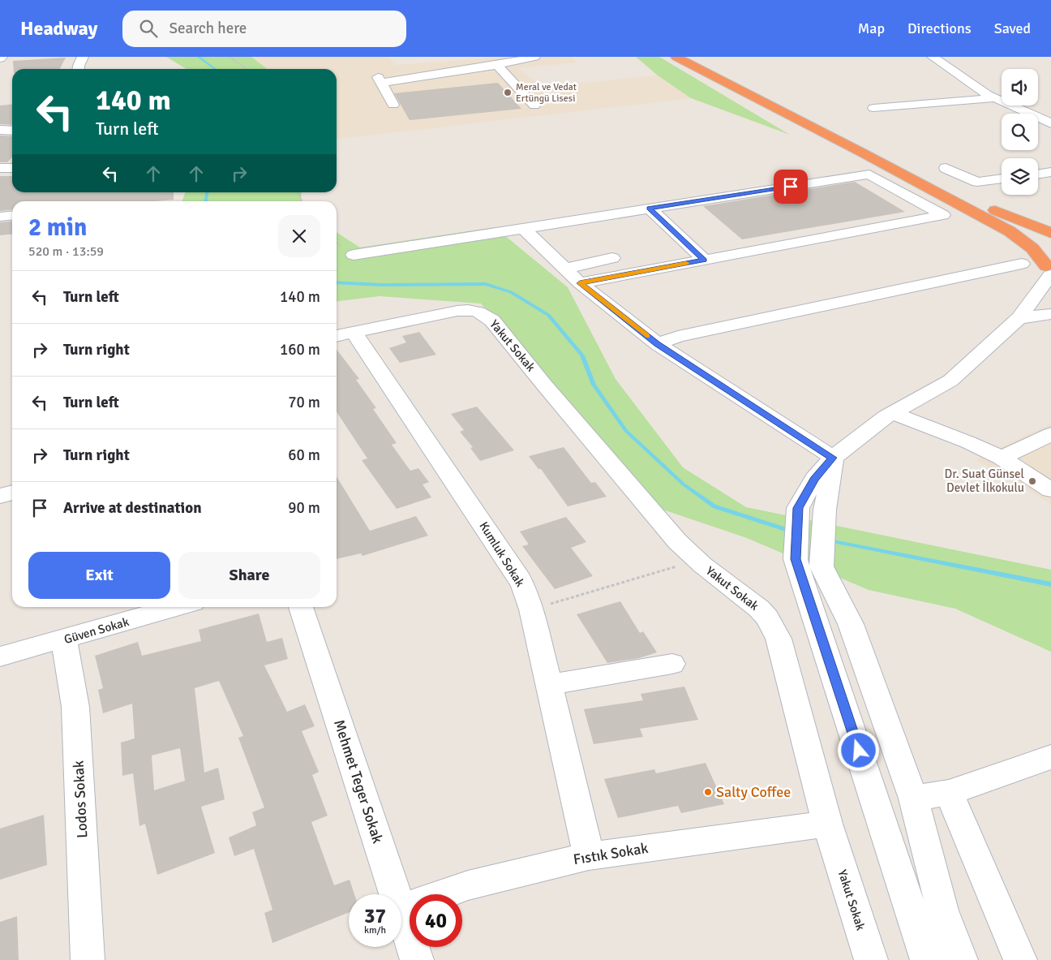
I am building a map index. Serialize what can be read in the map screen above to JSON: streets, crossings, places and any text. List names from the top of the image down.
{
  "streets": {
    "street": [
      "Yakut Sokak",
      "Kumluk Sokak",
      "Güven Sokak",
      "Mehmet Teger Sokak",
      "Lodos Sokak",
      "Fıstık Sokak"
    ]
  },
  "crossings": [
    ["Yakut Sokak", "Kumluk Sokak"],
    ["Yakut Sokak", "Fıstık Sokak"],
    ["Kumluk Sokak", "Fıstık Sokak"],
    ["Güven Sokak", "Lodos Sokak"]
  ],
  "places": ["Meral ve Vedat Ertüngü Lisesi", "Dr. Suat Günsel Devlet İlkokulu", "Salty Coffee"],
  "page": {
    "header": "Headway",
    "search": "Search here",
    "nav": ["Map", "Directions", "Saved"],
    "turn": ["140 m", "Turn left"],
    "heading": ["2 min", "520 m · 13:59"],
    "list": [
      {
        "name": "Turn left",
        "value": "140 m"
      },
      {
        "name": "Turn right",
        "value": "160 m"
      },
      {
        "name": "Turn left",
        "value": "70 m"
      },
      {
        "name": "Turn right",
        "value": "60 m"
      },
      {
        "name": "Arrive at destination",
        "value": "90 m"
      }
    ],
    "buttons": ["Exit", "Share"],
    "speed": "37 km/h",
    "limit": "40"
  }
}
